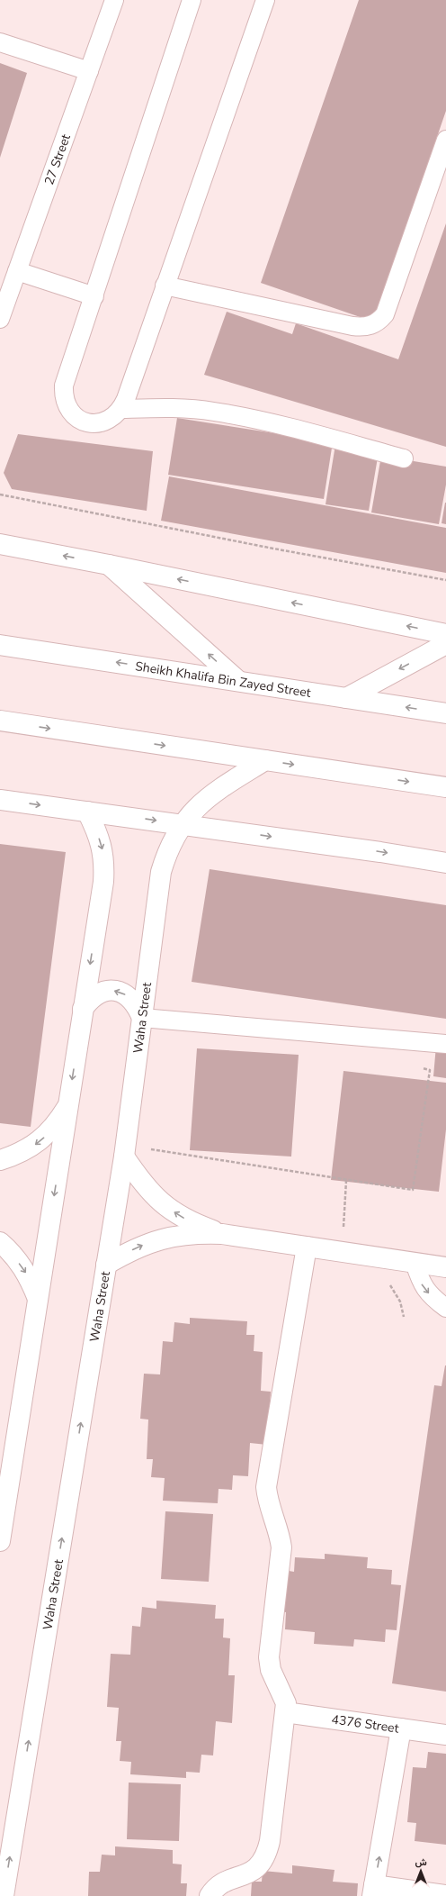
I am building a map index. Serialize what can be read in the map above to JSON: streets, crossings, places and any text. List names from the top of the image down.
{
  "streets": {
    "street": ["Sheikh Khalifa Bin Zayed Street", "Waha Street", "4376 Street"],
    "lane": ["27 Street"]
  },
  "north": "top"
}
